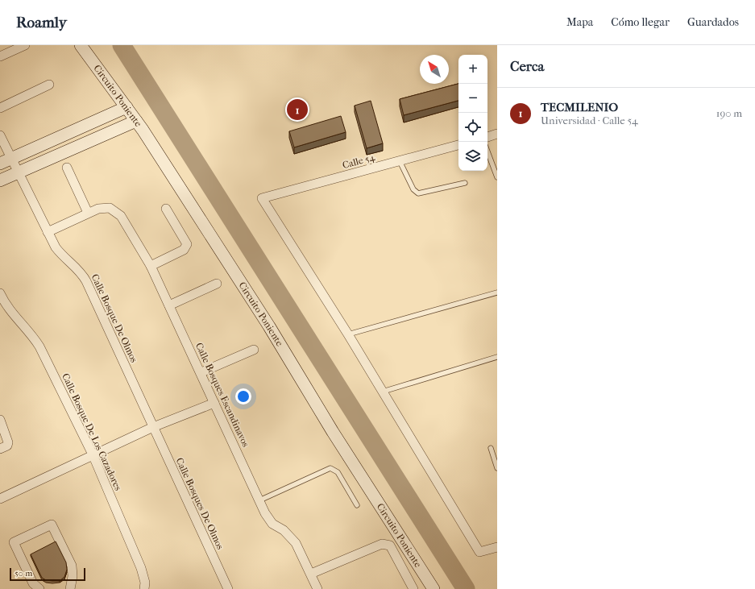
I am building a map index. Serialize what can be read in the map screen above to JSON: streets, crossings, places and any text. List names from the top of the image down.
{
  "streets": {
    "street": [
      "Circuito Poniente",
      "Calle 54",
      "Calle Bosque De Olmos",
      "Calle Bosques Escandinavos",
      "Calle Bosque De Los Cazadores",
      "Calle Bosques De Olmos"
    ]
  },
  "crossings": [
    ["Calle Bosque De Olmos", "Calle Bosques De Olmos"]
  ],
  "scale_bar": "50 m",
  "north": "top left",
  "page": {
    "header": "Roamly",
    "nav": ["Mapa", "Cómo llegar", "Guardados"],
    "heading": "Cerca",
    "map_buttons": ["+", "−"],
    "list": [
      {
        "mark": "1",
        "name": "TECMILENIO",
        "note": "Universidad · Calle 54",
        "value": "190 m"
      }
    ],
    "pins": "1",
    "scale": "50 m"
  }
}
